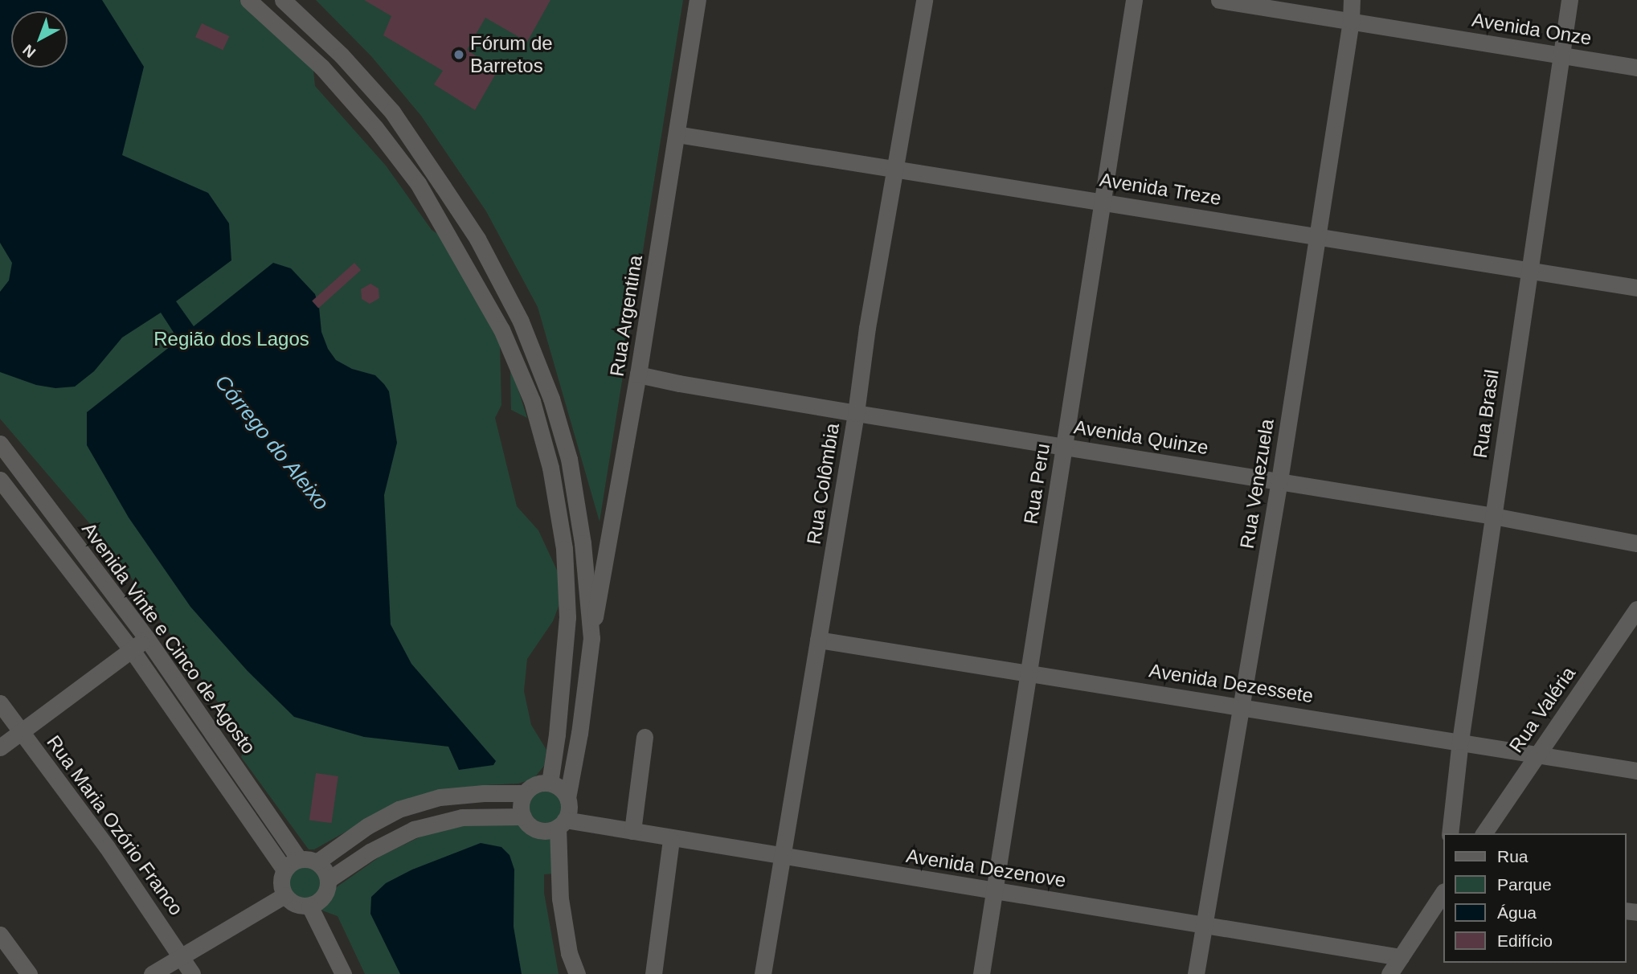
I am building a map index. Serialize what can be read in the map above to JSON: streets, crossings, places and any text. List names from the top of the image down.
{
  "streets": {
    "street": [
      "Avenida Onze",
      "Avenida Treze",
      "Rua Argentina",
      "Rua Brasil",
      "Avenida Quinze",
      "Rua Colômbia",
      "Rua Peru",
      "Rua Venezuela",
      "Avenida Vinte e Cinco de Agosto",
      "Avenida Dezessete",
      "Rua Valéria",
      "Rua Maria Ozório Franco",
      "Avenida Dezenove"
    ]
  },
  "crossings": [
    ["Avenida Onze", "Rua Brasil"],
    ["Avenida Onze", "Rua Venezuela"],
    ["Avenida Treze", "Rua Argentina"],
    ["Avenida Treze", "Rua Brasil"],
    ["Avenida Treze", "Rua Colômbia"],
    ["Avenida Treze", "Rua Peru"],
    ["Avenida Treze", "Rua Venezuela"],
    ["Rua Argentina", "Avenida Quinze"],
    ["Rua Brasil", "Avenida Quinze"],
    ["Rua Brasil", "Avenida Dezessete"],
    ["Avenida Quinze", "Rua Colômbia"],
    ["Avenida Quinze", "Rua Peru"],
    ["Avenida Quinze", "Rua Venezuela"],
    ["Rua Colômbia", "Avenida Dezessete"],
    ["Rua Colômbia", "Avenida Dezenove"],
    ["Rua Peru", "Avenida Dezessete"],
    ["Rua Peru", "Avenida Dezenove"],
    ["Rua Venezuela", "Avenida Dezessete"],
    ["Rua Venezuela", "Avenida Dezenove"],
    ["Avenida Dezessete", "Rua Valéria"]
  ],
  "water": ["Córrego do Aleixo"],
  "parks": ["Região dos Lagos"],
  "places": ["Fórum de Barretos"],
  "legend": [
    "Rua",
    "Parque",
    "Água",
    "Edifício"
  ],
  "north": "bottom left"
}
